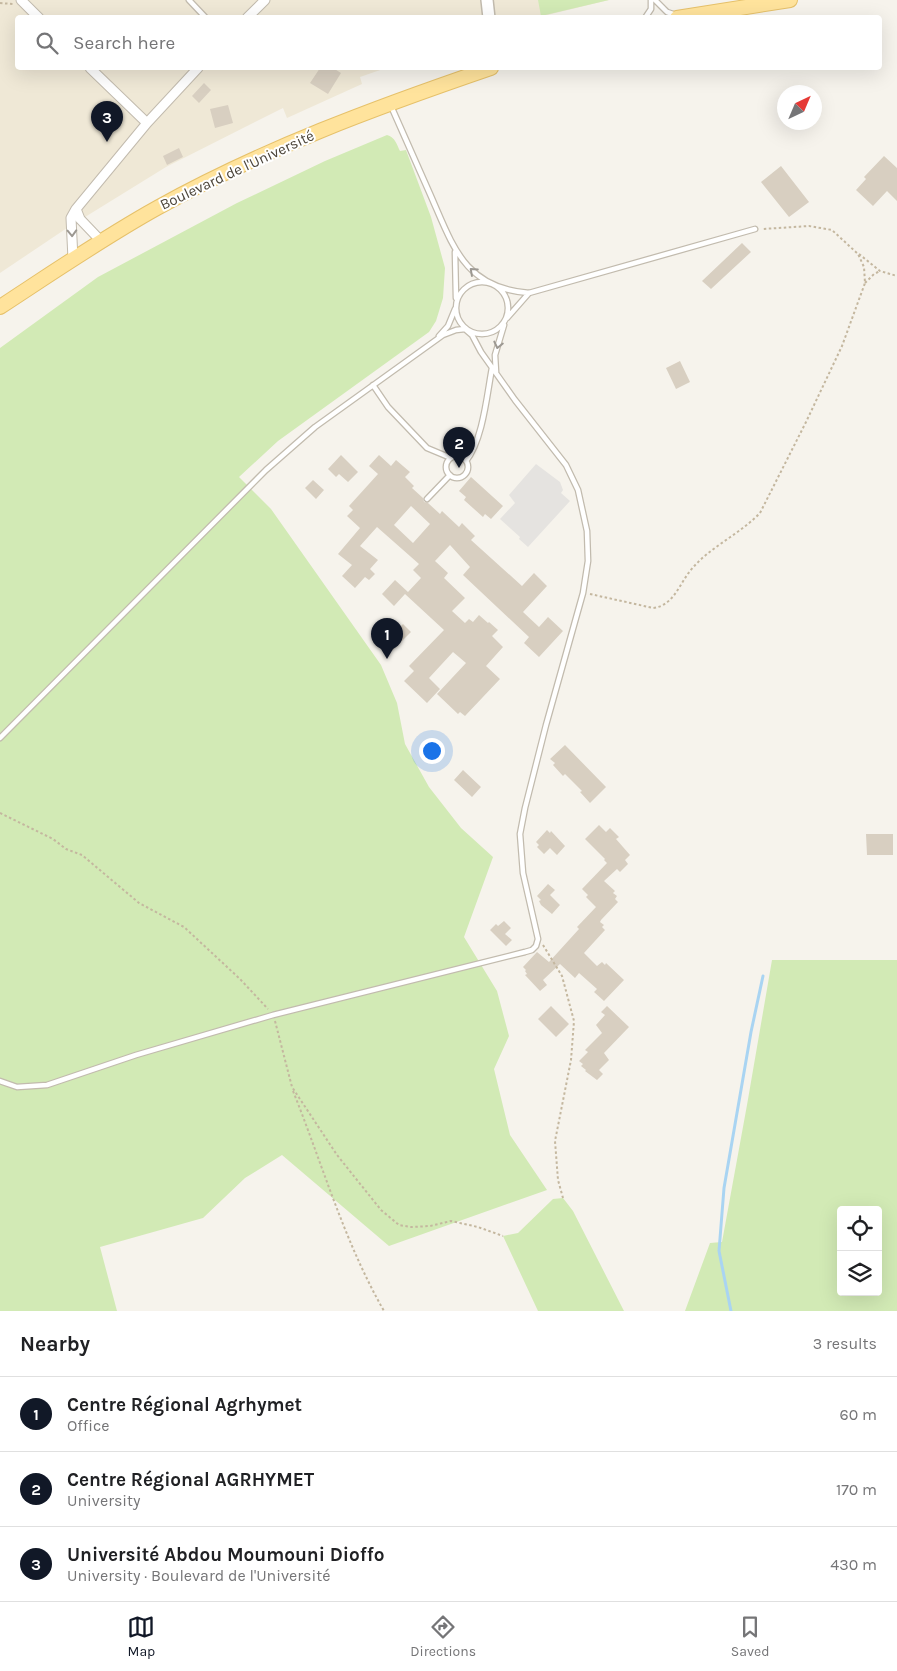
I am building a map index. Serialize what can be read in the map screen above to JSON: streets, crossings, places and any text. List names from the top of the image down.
{
  "streets": {
    "main road": ["Boulevard de l'Université"]
  },
  "north": "top right",
  "page": {
    "search": "Search here",
    "pins": ["3", "2", "1"],
    "heading": ["Nearby", "3 results"],
    "list": [
      {
        "mark": "1",
        "name": "Centre Régional Agrhymet",
        "note": "Office",
        "value": "60 m"
      },
      {
        "mark": "2",
        "name": "Centre Régional AGRHYMET",
        "note": "University",
        "value": "170 m"
      },
      {
        "mark": "3",
        "name": "Université Abdou Moumouni Dioffo",
        "note": "University · Boulevard de l'Université",
        "value": "430 m"
      }
    ],
    "nav": ["Map", "Directions", "Saved"]
  }
}
